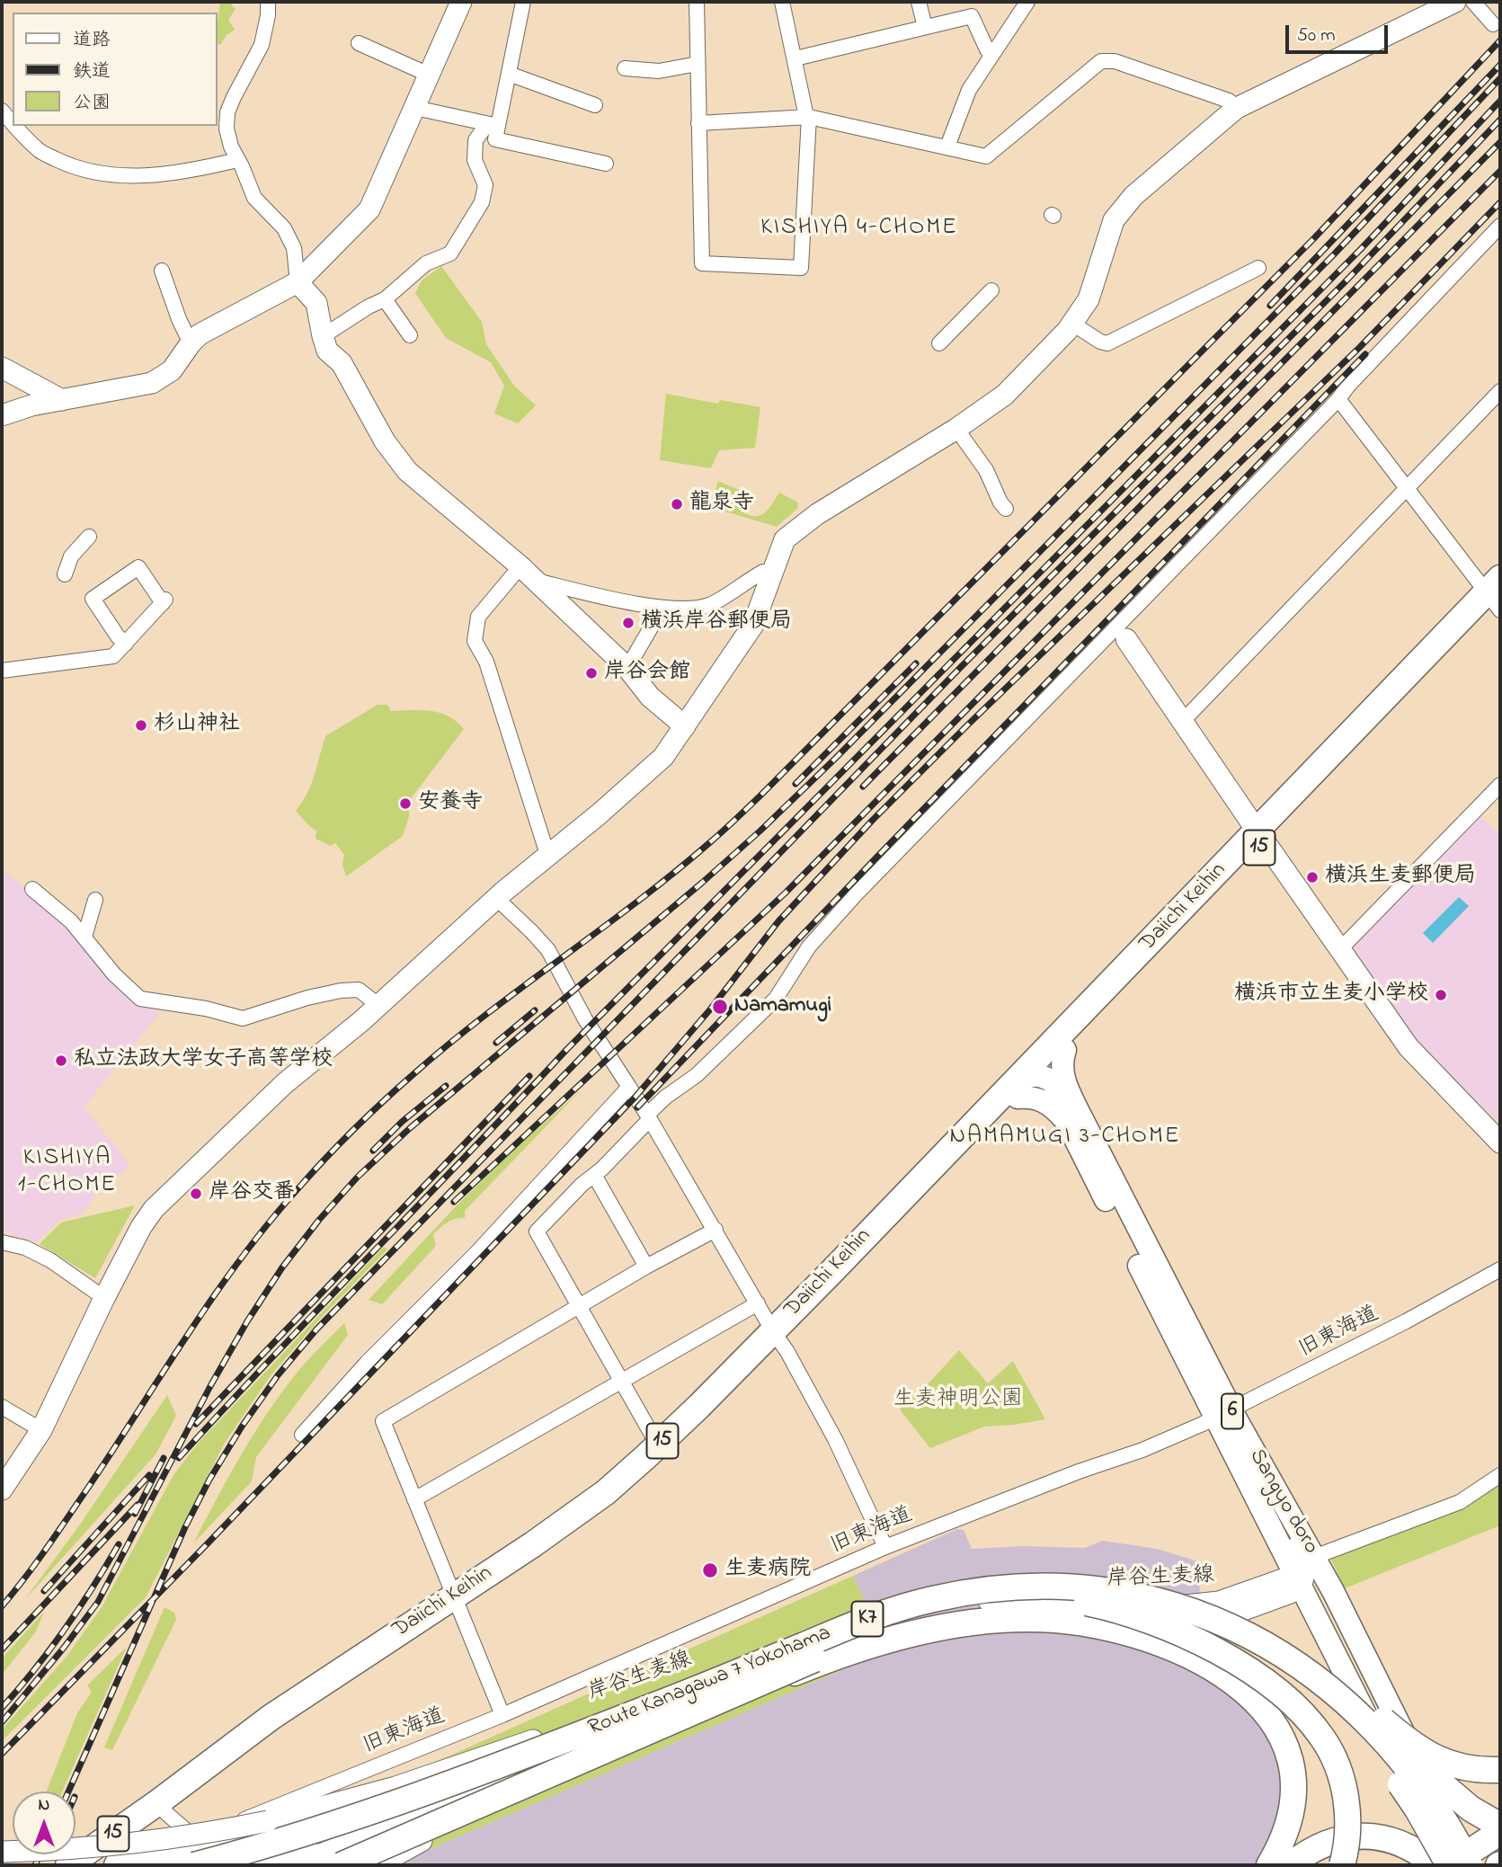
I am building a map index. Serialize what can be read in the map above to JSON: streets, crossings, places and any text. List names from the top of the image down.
{
  "streets": {
    "highway": [
      "15",
      "Daiichi Keihin",
      "K7",
      "Route Kanagawa 7 Yokohama"
    ],
    "main road": ["6", "Sangyo doro"],
    "street": ["旧東海道", "岸谷生麦線"]
  },
  "crossings": [
    ["Daiichi Keihin", "旧東海道"],
    ["Daiichi Keihin", "Sangyo doro"],
    ["旧東海道", "Sangyo doro"],
    ["Sangyo doro", "岸谷生麦線"],
    ["Sangyo doro", "Route Kanagawa 7 Yokohama"],
    ["岸谷生麦線", "Route Kanagawa 7 Yokohama"]
  ],
  "districts": ["KISHIYA 4-CHOME", "NAMAMUGI 3-CHOME", "KISHIYA 1-CHOME"],
  "parks": ["生麦神明公園"],
  "places": [
    "龍泉寺",
    "横浜岸谷郵便局",
    "岸谷会館",
    "杉山神社",
    "安養寺",
    "横浜生麦郵便局",
    "横浜市立生麦小学校",
    "Namamugi",
    "私立法政大学女子高等学校",
    "岸谷交番",
    "生麦病院"
  ],
  "legend": ["道路", "鉄道", "公園"],
  "scale_bar": "50 m",
  "north": "top"
}
